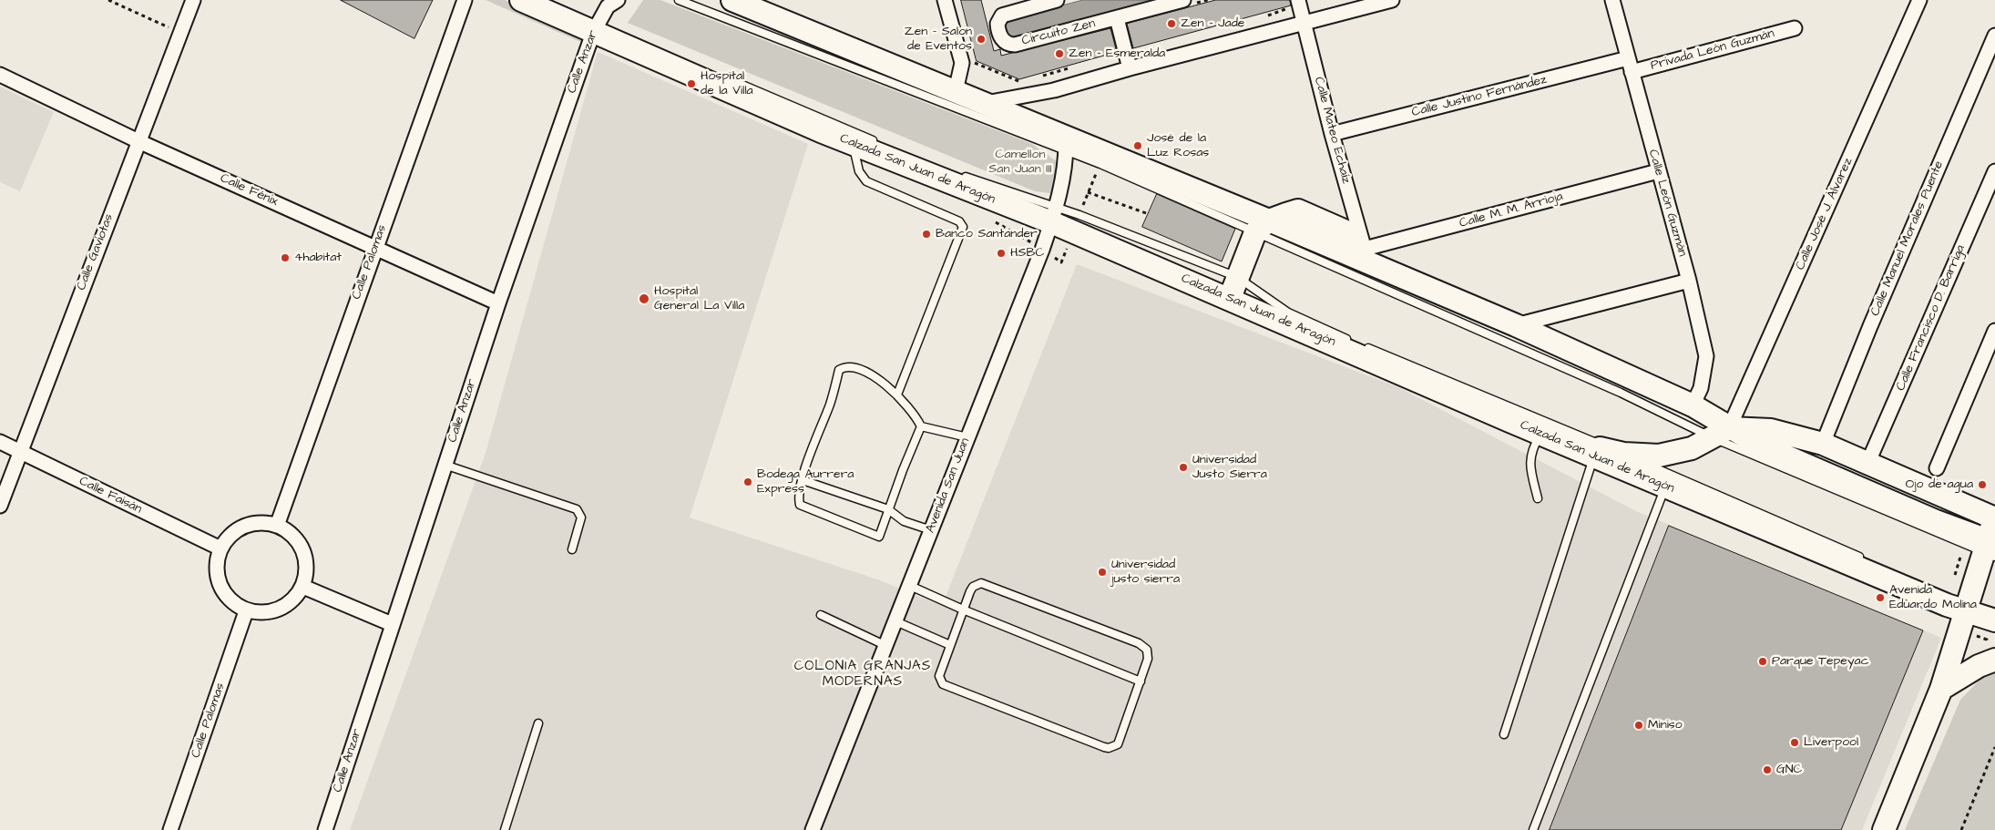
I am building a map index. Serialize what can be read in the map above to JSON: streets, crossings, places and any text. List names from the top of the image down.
{
  "streets": {
    "main road": ["Calzada San Juan de Aragón"],
    "street": [
      "Circuito Zen",
      "Privada León Guzmán",
      "Calle Anzar",
      "Calle Justino Fernández",
      "Calle Mateo Echaíz",
      "Calle Fénix",
      "Calle León Guzmán",
      "Calle M. M. Arrioja",
      "Calle José J. Álvarez",
      "Calle Manuel Morales Puente",
      "Calle Gaviotas",
      "Calle Palomas",
      "Calle Francisco D. Barriga",
      "Avenida San Juan",
      "Calle Faisán"
    ]
  },
  "crossings": [
    ["Privada León Guzmán", "Calle Justino Fernández"],
    ["Privada León Guzmán", "Calle León Guzmán"],
    ["Calle Anzar", "Calzada San Juan de Aragón"],
    ["Calle Anzar", "Calle Fénix"],
    ["Calle Justino Fernández", "Calle Mateo Echaíz"],
    ["Calle Justino Fernández", "Calle León Guzmán"],
    ["Calle Mateo Echaíz", "Calle M. M. Arrioja"],
    ["Calzada San Juan de Aragón", "Avenida San Juan"],
    ["Calle Fénix", "Calle Gaviotas"],
    ["Calle Fénix", "Calle Palomas"],
    ["Calle León Guzmán", "Calle M. M. Arrioja"],
    ["Calle Gaviotas", "Calle Faisán"],
    ["Calle Palomas", "Calle Faisán"]
  ],
  "districts": ["COLONIA GRANJAS MODERNAS"],
  "parks": ["Camellon San Juan III"],
  "places": [
    "Zen - Jade",
    "Zen - Salon de Eventos",
    "Zen - Esmeralda",
    "Hospital de la Villa",
    "José de la Luz Rosas",
    "Banco Santander",
    "HSBC",
    "4habitat",
    "Hospital General La Villa",
    "Universidad Justo Sierra",
    "Bodega Aurrera Express",
    "Ojo de agua",
    "Universidad justo sierra",
    "Avenida Eduardo Molina",
    "Parque Tepeyac",
    "Miniso",
    "Liverpool",
    "GNC"
  ]
}
